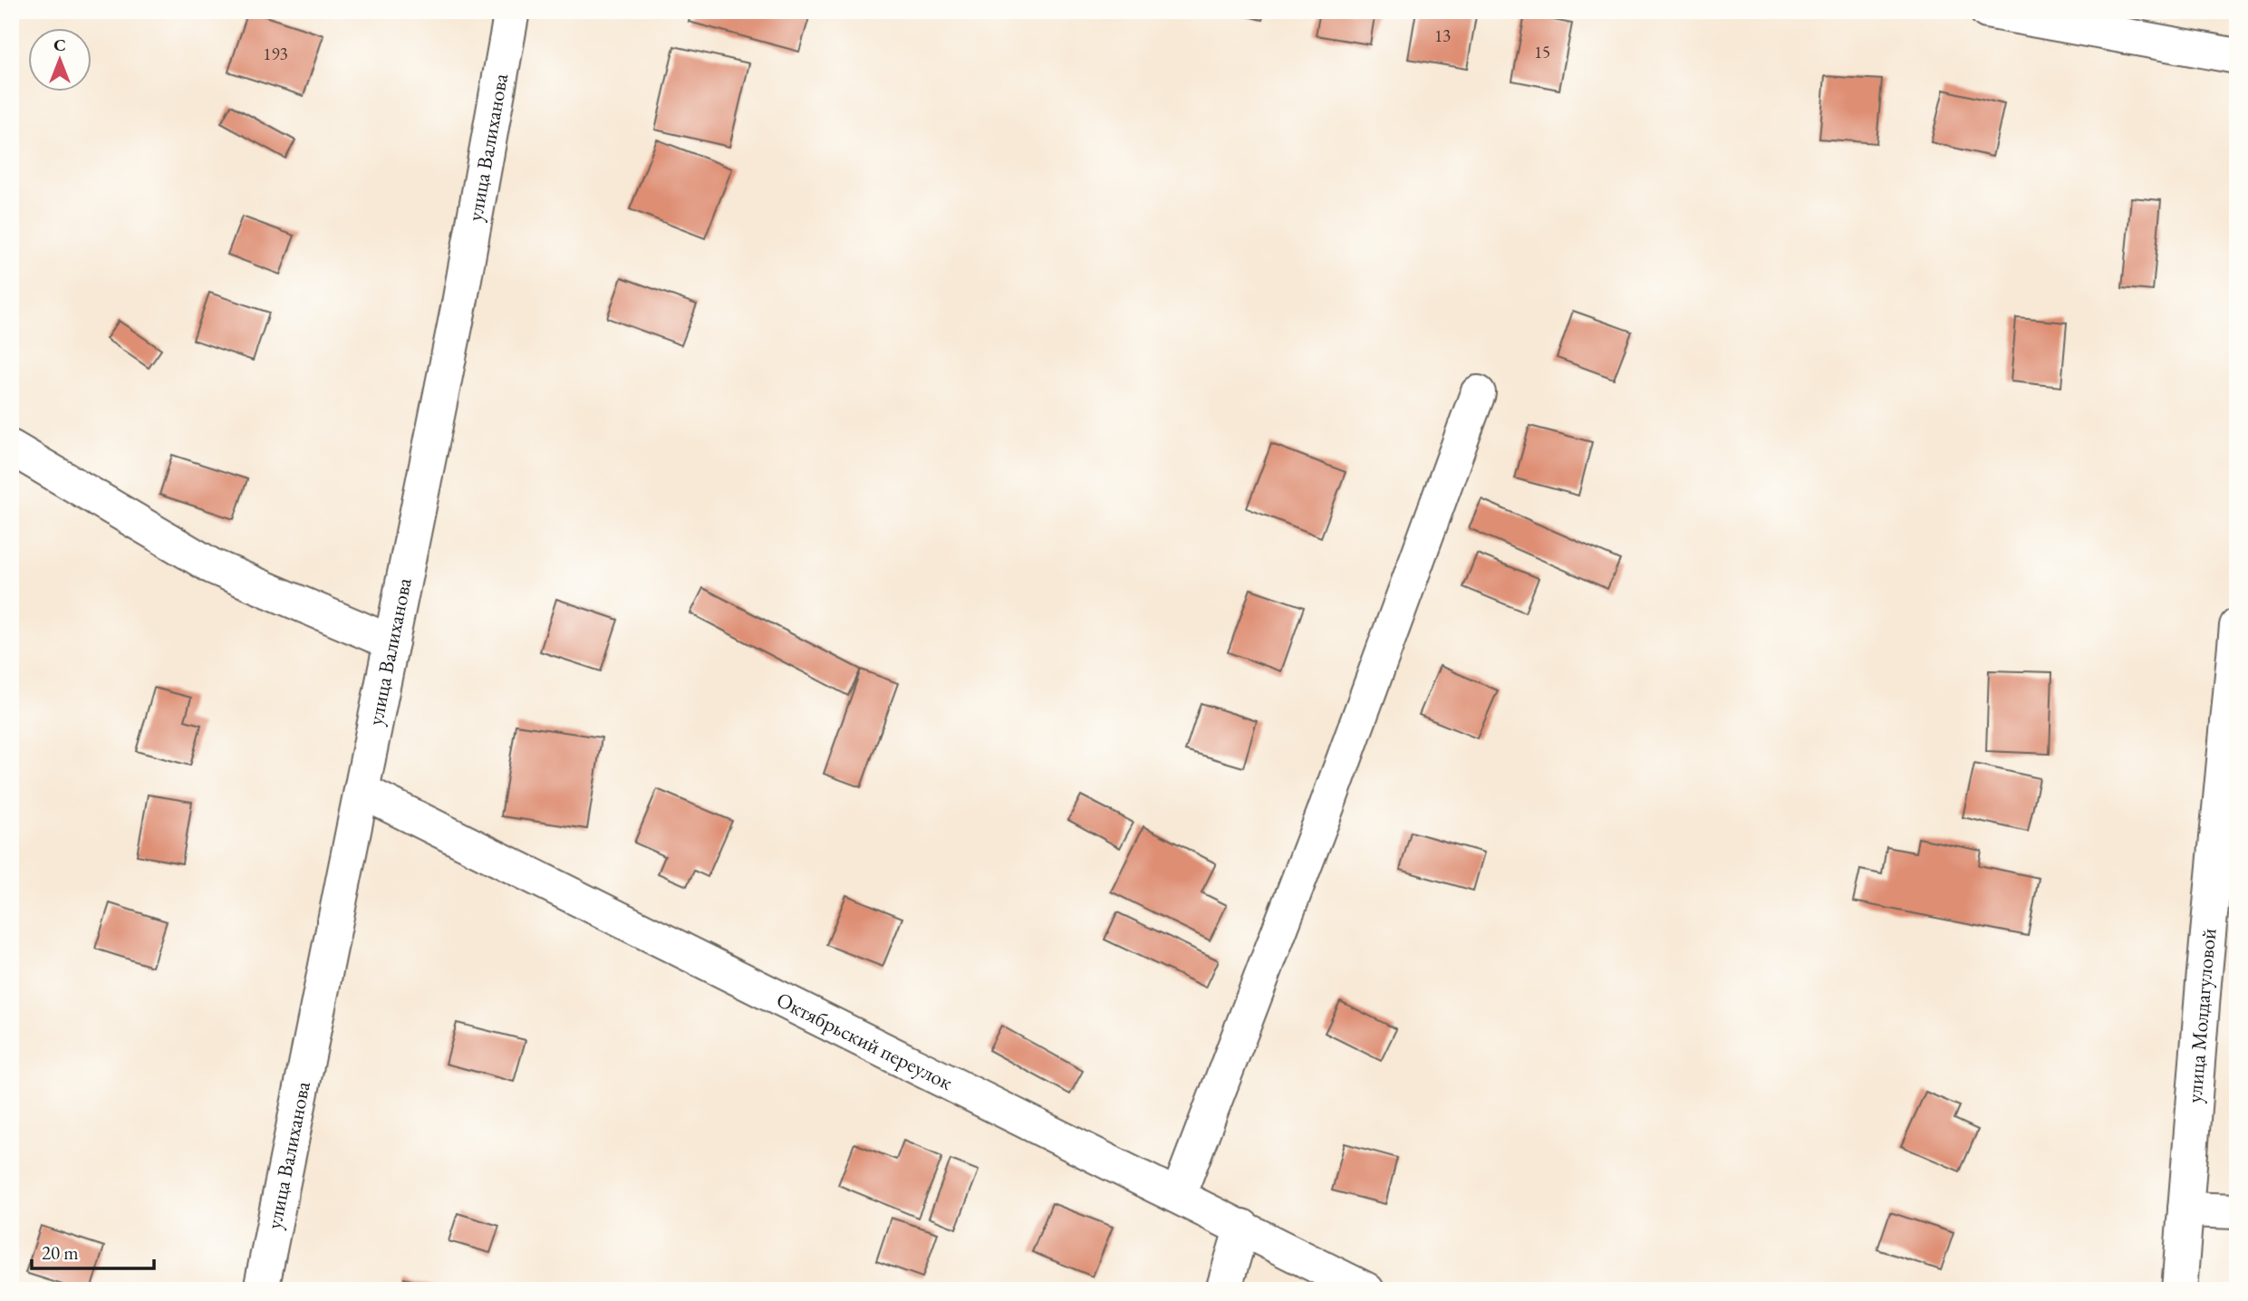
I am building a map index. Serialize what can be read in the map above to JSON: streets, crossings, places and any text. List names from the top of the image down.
{
  "streets": {
    "street": ["улица Валиханова", "улица Молдагуловой", "Октябрьский переулок"]
  },
  "crossings": [
    ["улица Валиханова", "Октябрьский переулок"]
  ],
  "house_numbers": ["13", "15", "193"],
  "scale_bar": "20 m",
  "north": "top"
}
